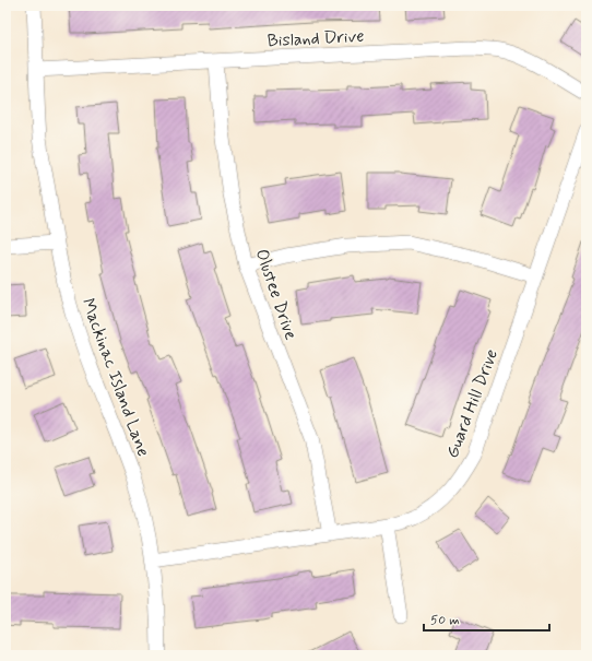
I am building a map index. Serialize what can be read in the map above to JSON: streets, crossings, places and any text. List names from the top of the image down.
{
  "streets": {
    "street": [
      "Bisland Drive",
      "Olustee Drive",
      "Mackinac Island Lane",
      "Guard Hill Drive"
    ]
  },
  "crossings": [
    ["Bisland Drive", "Olustee Drive"],
    ["Bisland Drive", "Mackinac Island Lane"],
    ["Olustee Drive", "Guard Hill Drive"],
    ["Mackinac Island Lane", "Guard Hill Drive"]
  ],
  "scale_bar": "50 m"
}
